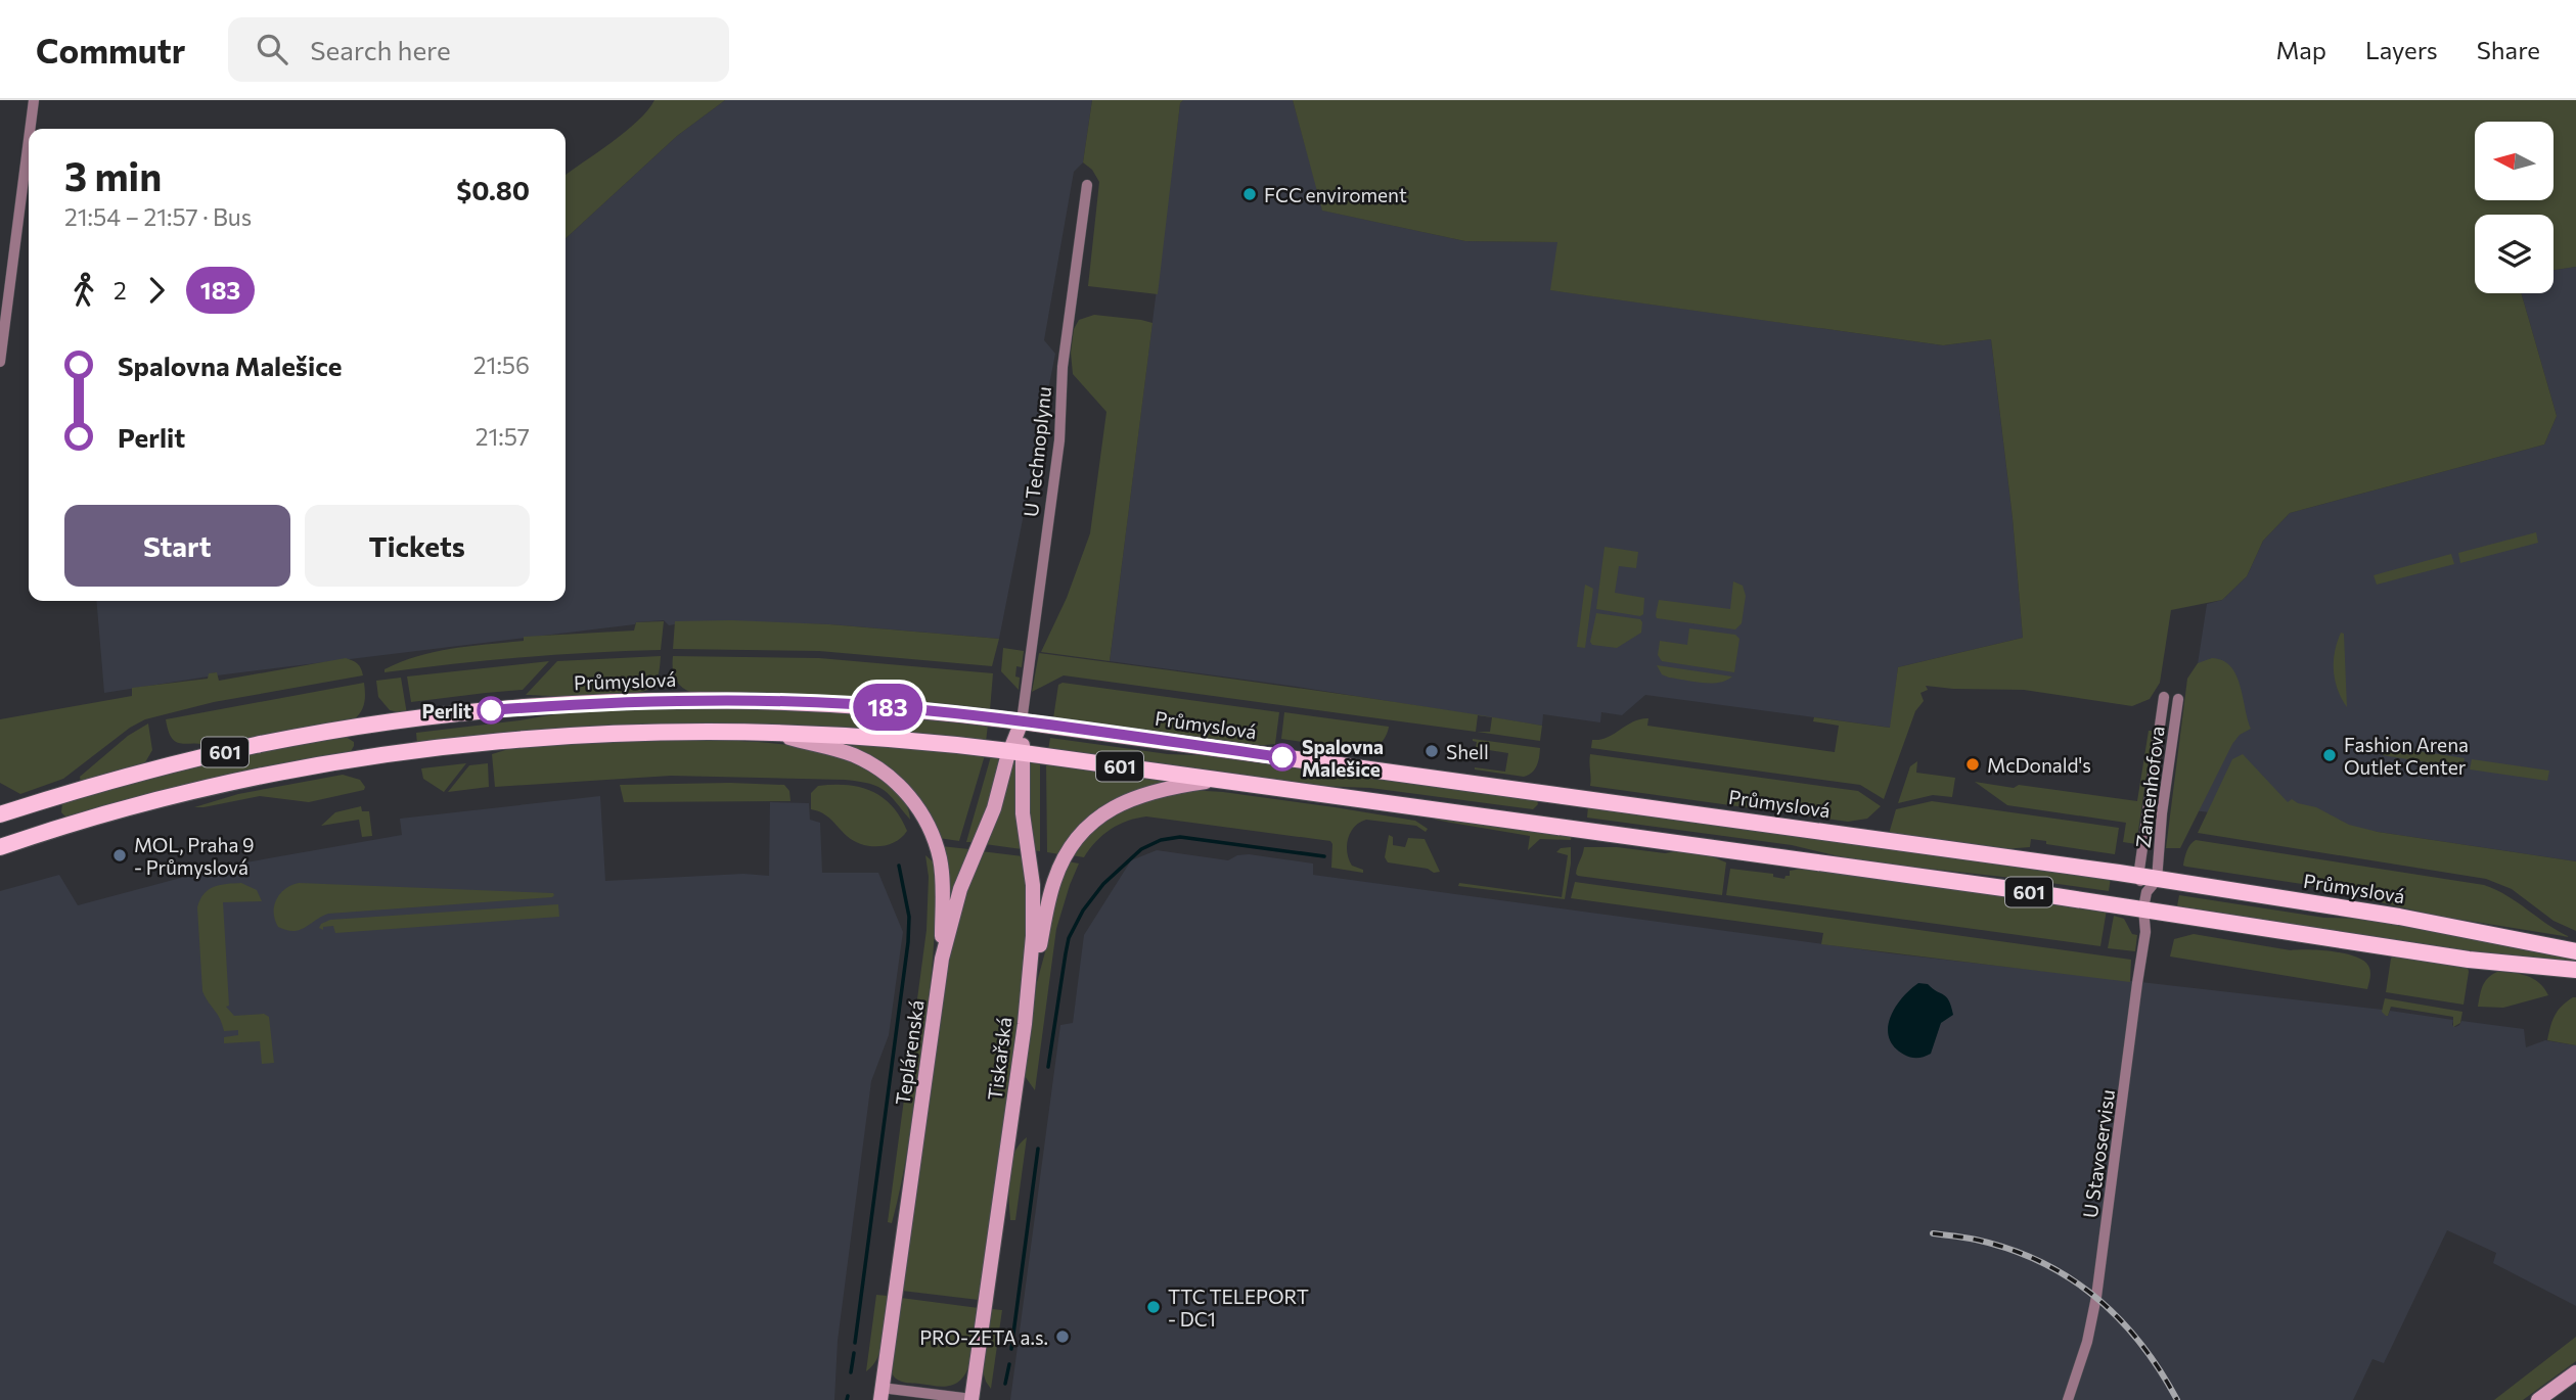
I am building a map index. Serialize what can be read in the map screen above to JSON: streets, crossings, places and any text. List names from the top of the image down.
{
  "streets": {
    "main road": ["Průmyslová", "601"],
    "street": [
      "U Technoplynu",
      "Zamenhofova",
      "Teplárenská",
      "Tiskařská",
      "U Stavoservisu"
    ]
  },
  "crossings": [
    ["U Technoplynu", "Průmyslová"],
    ["U Technoplynu", "Teplárenská"],
    ["Průmyslová", "Zamenhofova"],
    ["Průmyslová", "Teplárenská"],
    ["Průmyslová", "Tiskařská"],
    ["Průmyslová", "U Stavoservisu"],
    ["Zamenhofova", "U Stavoservisu"],
    ["Teplárenská", "Tiskařská"]
  ],
  "places": [
    "FCC enviroment",
    "Perlit",
    "Shell",
    "Fashion Arena Outlet Center",
    "Spalovna Malešice",
    "McDonald's",
    "MOL, Praha 9 - Průmyslová",
    "TTC TELEPORT - DC1",
    "PRO-ZETA a.s."
  ],
  "lines": ["bus line 183"],
  "north": "left",
  "page": {
    "header": "Commutr",
    "search": "Search here",
    "nav": ["Map", "Layers", "Share"],
    "on_map": "183",
    "heading": ["3 min", "21:54 – 21:57 · Bus", "$0.80"],
    "legs": ["2", "183"],
    "list": [
      {
        "name": "Spalovna Malešice",
        "value": "21:56"
      },
      {
        "name": "Perlit",
        "value": "21:57"
      }
    ],
    "buttons": ["Start", "Tickets"]
  }
}
